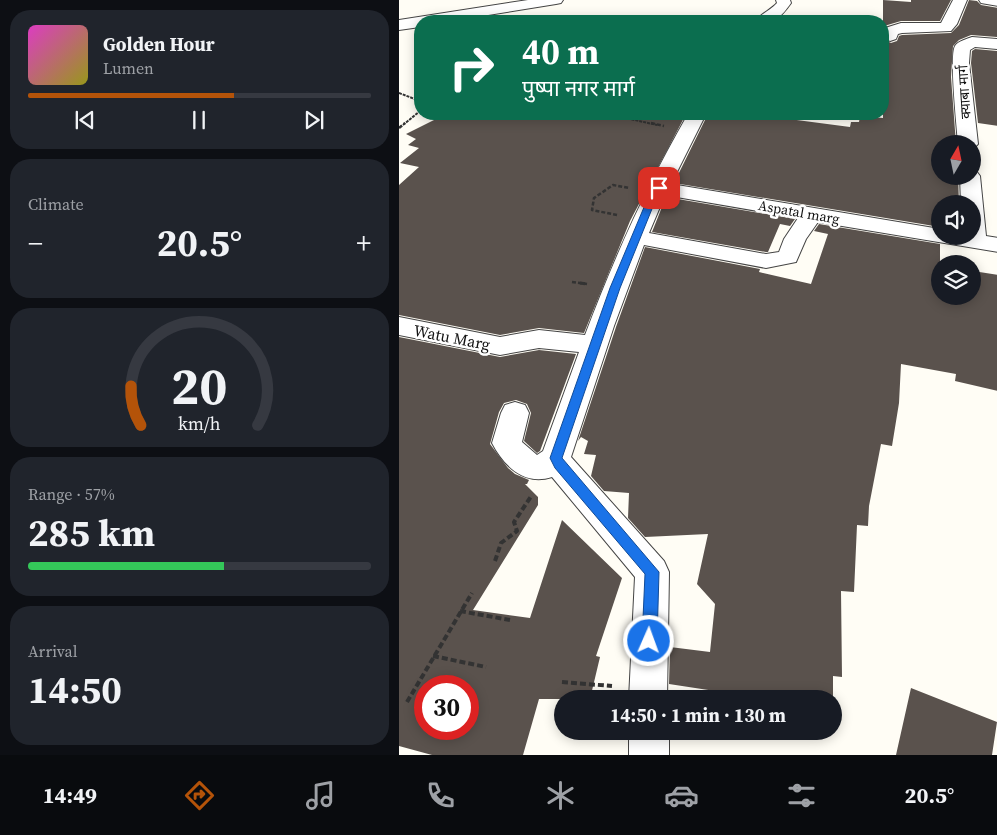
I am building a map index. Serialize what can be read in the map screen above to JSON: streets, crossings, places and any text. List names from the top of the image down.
{
  "streets": {
    "street": ["क्याबा मार्ग", "Aspatal marg", "Watu Marg"]
  },
  "north": "top",
  "page": {
    "turn": ["40 m", "पुष्पा नगर मार्ग"],
    "song": ["Golden Hour", "Lumen"],
    "tile": [
      "Climate",
      ["Range · 57%", "285 km"],
      ["Arrival", "14:50"]
    ],
    "heat": ["−", "20.5°", "+"],
    "limit": "30",
    "trip": "14:50 · 1 min · 130 m",
    "tabs": ["14:49", "20.5°"],
    "gauge": ["20", "km/h"]
  }
}
